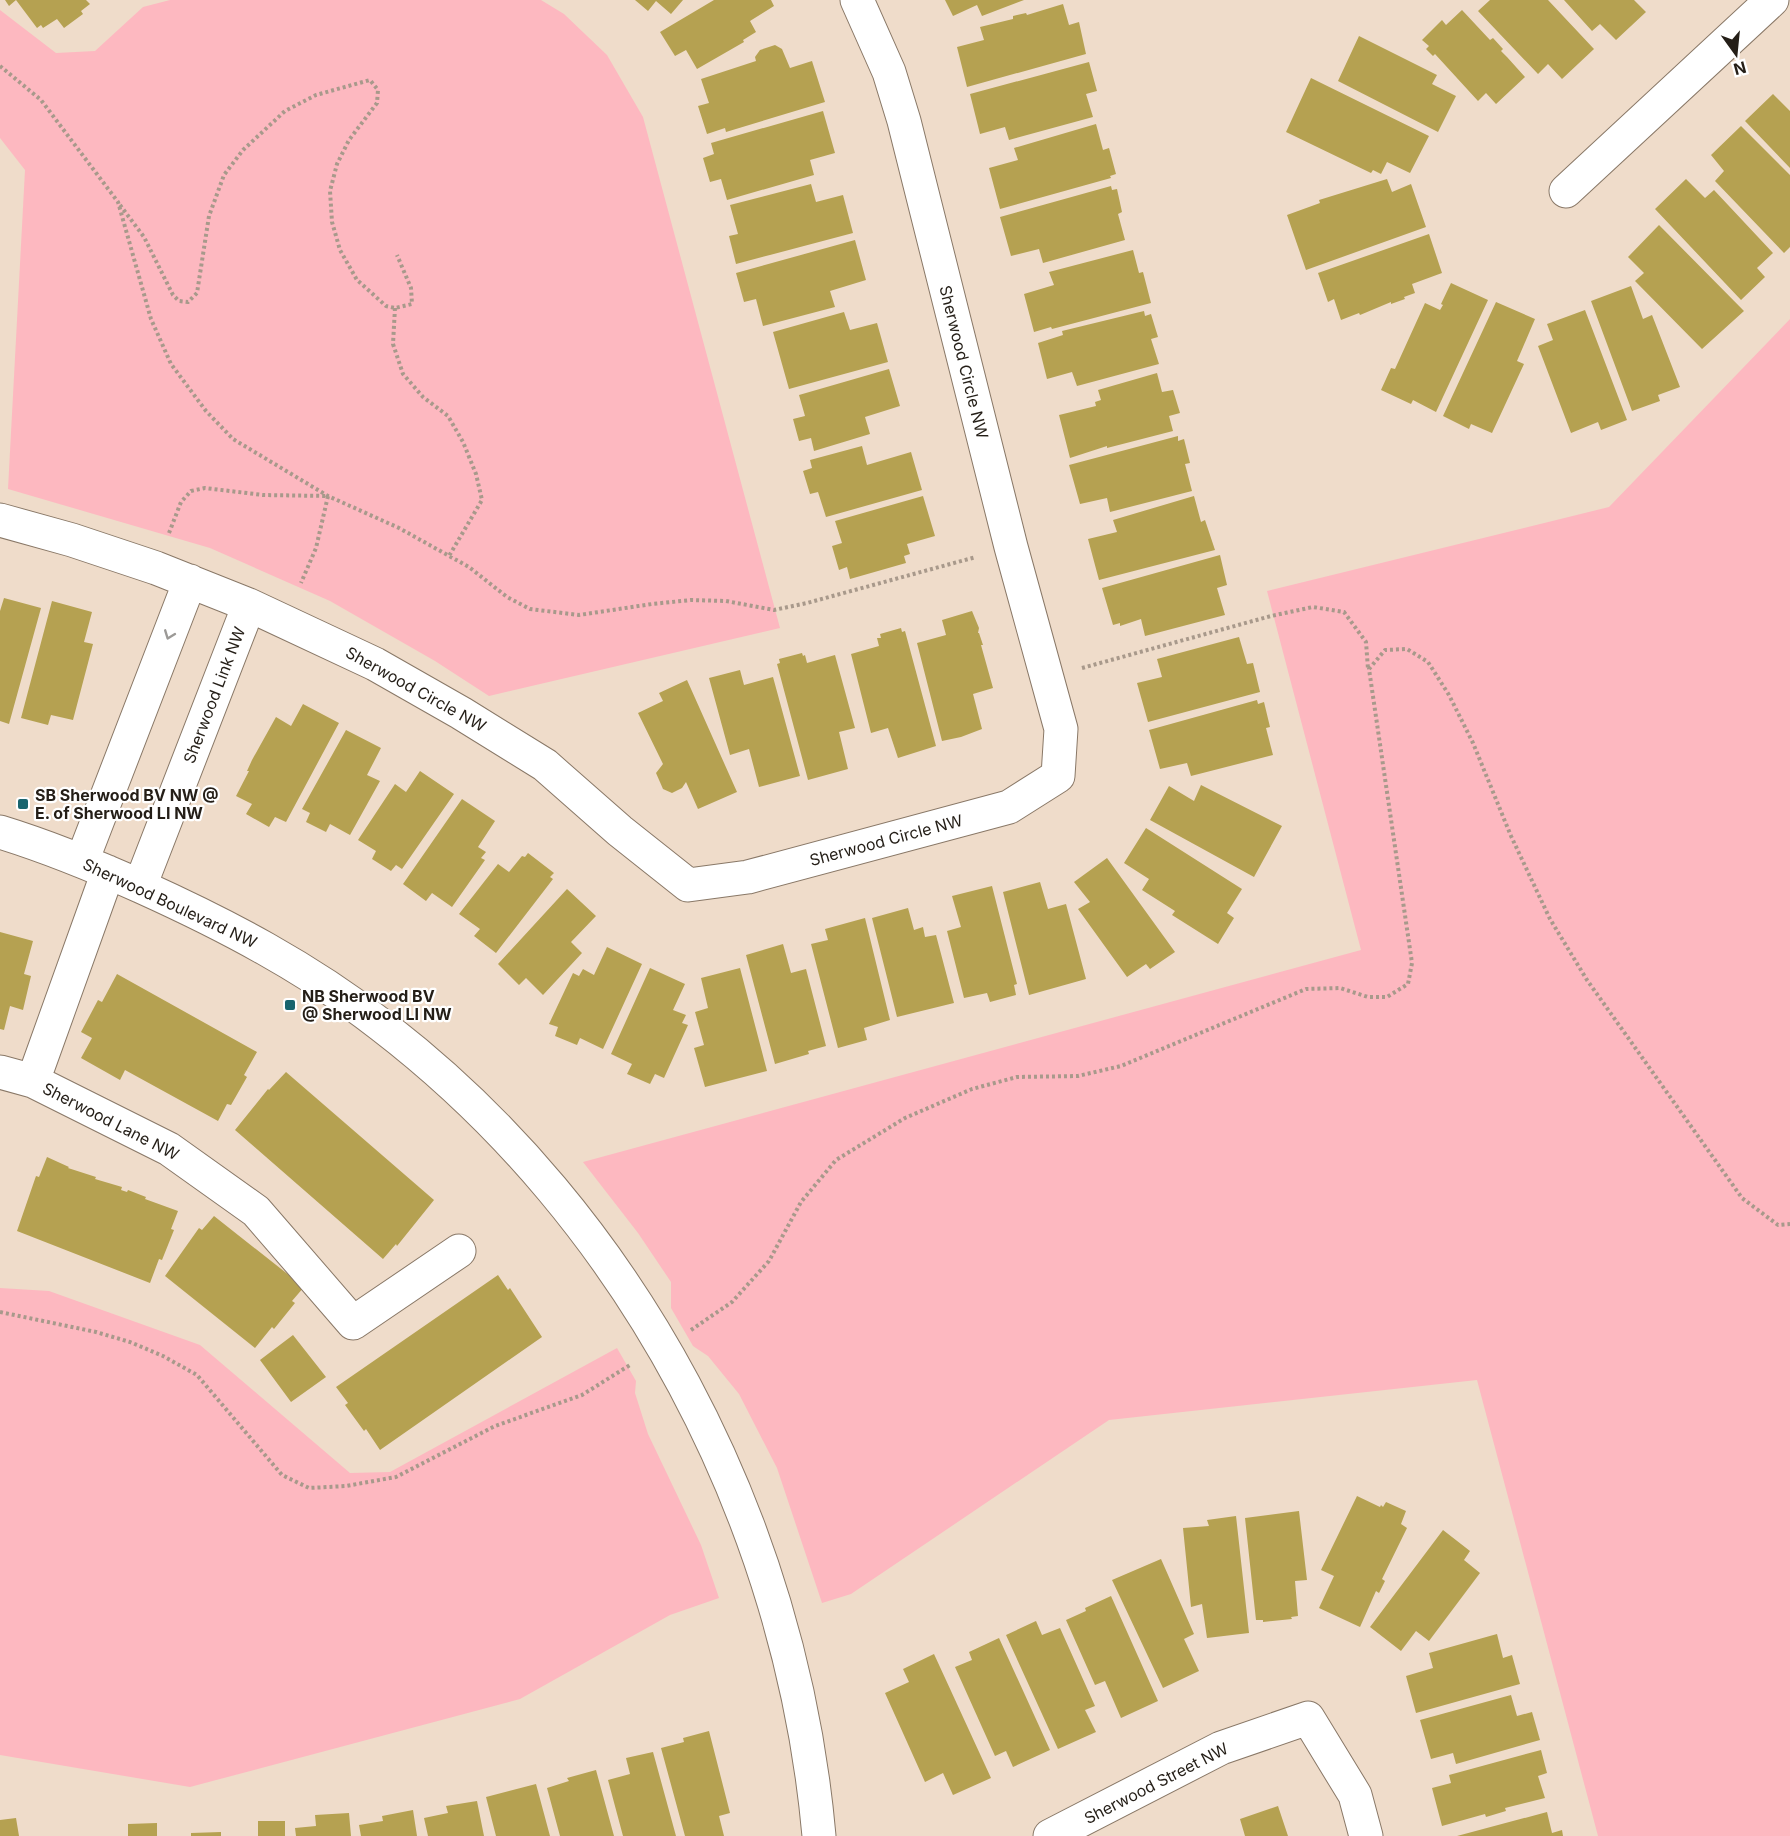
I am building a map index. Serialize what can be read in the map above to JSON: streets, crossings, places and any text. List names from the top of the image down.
{
  "streets": {
    "street": [
      "Sherwood Circle NW",
      "Sherwood Link NW",
      "Sherwood Boulevard NW",
      "Sherwood Lane NW",
      "Sherwood Street NW"
    ]
  },
  "crossings": [
    ["Sherwood Circle NW", "Sherwood Link NW"],
    ["Sherwood Link NW", "Sherwood Boulevard NW"],
    ["Sherwood Boulevard NW", "Sherwood Lane NW"]
  ],
  "places": {
    "transit": ["SB Sherwood BV NW @ E. of Sherwood LI NW", "NB Sherwood BV @ Sherwood LI NW"]
  },
  "north": "bottom"
}
